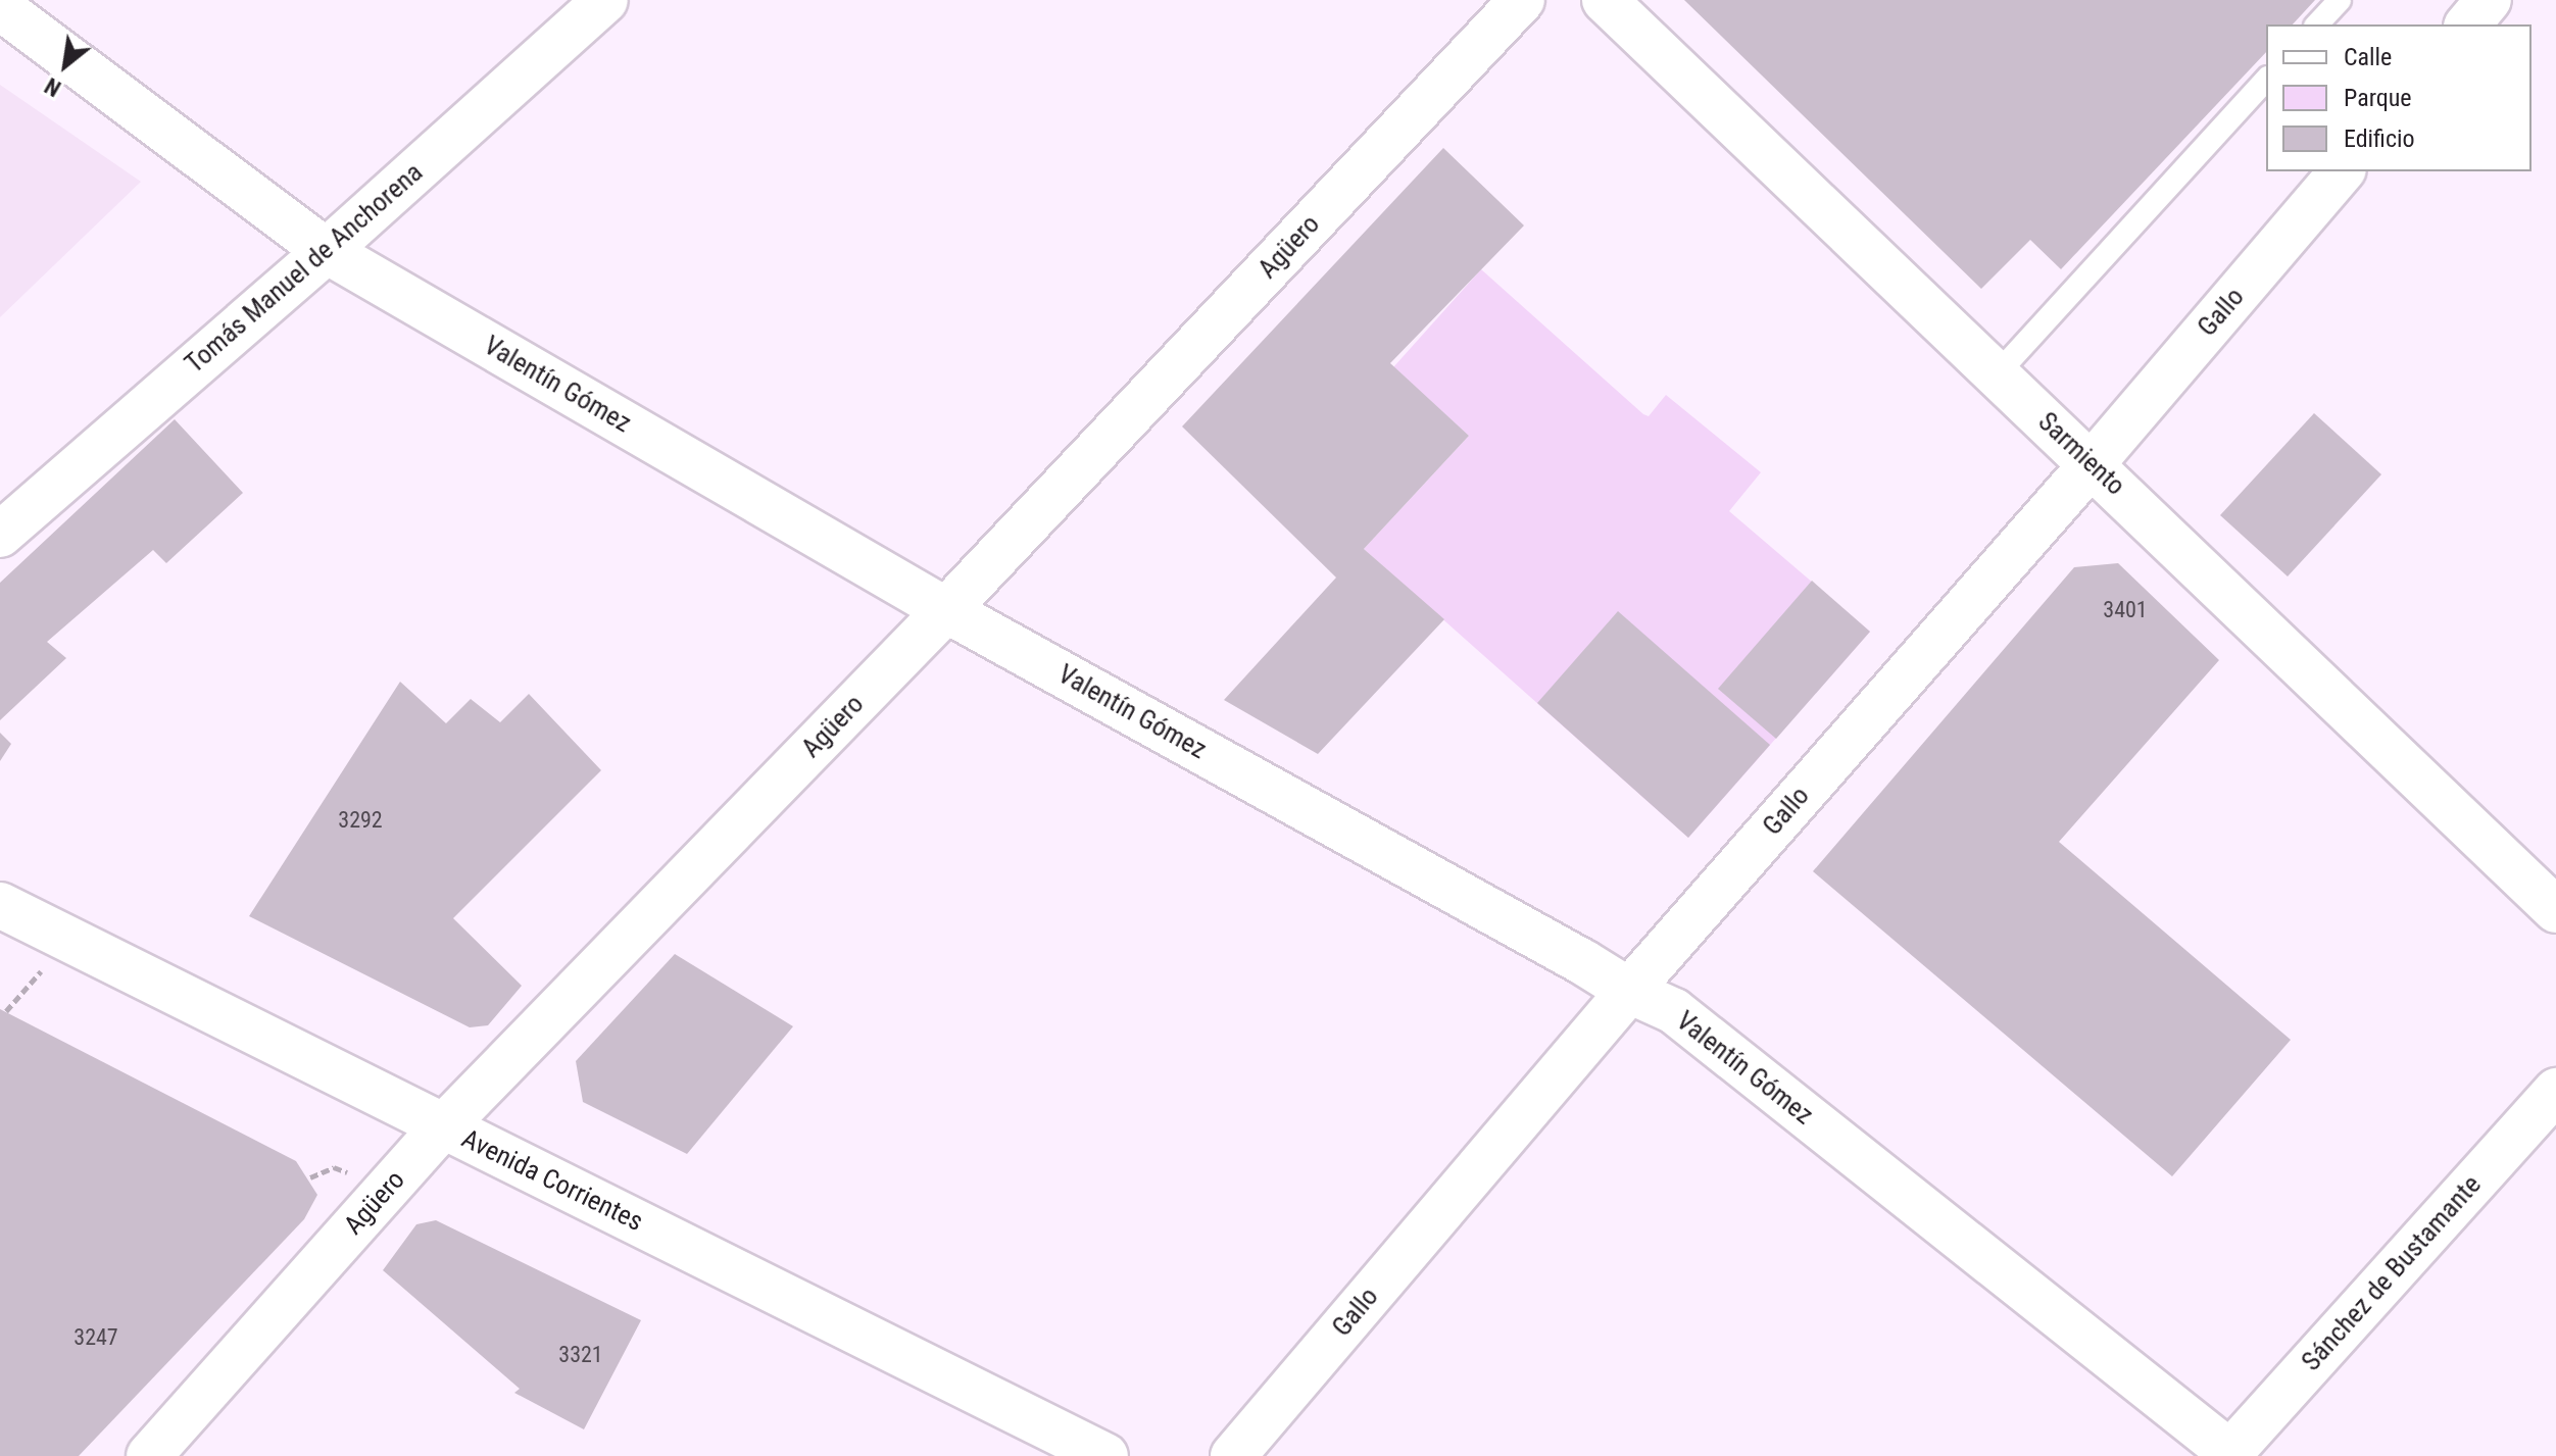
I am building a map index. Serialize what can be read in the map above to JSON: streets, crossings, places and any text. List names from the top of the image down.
{
  "streets": {
    "street": [
      "Agüero",
      "Tomás Manuel de Anchorena",
      "Gallo",
      "Valentín Gómez",
      "Sarmiento",
      "Avenida Corrientes",
      "Sánchez de Bustamante"
    ]
  },
  "crossings": [
    ["Agüero", "Valentín Gómez"],
    ["Agüero", "Avenida Corrientes"],
    ["Tomás Manuel de Anchorena", "Valentín Gómez"],
    ["Gallo", "Valentín Gómez"],
    ["Gallo", "Sarmiento"],
    ["Valentín Gómez", "Sánchez de Bustamante"]
  ],
  "house_numbers": [
    "3401",
    "3292",
    "3247",
    "3321"
  ],
  "legend": ["Calle", "Parque", "Edificio"],
  "north": "bottom left"
}
